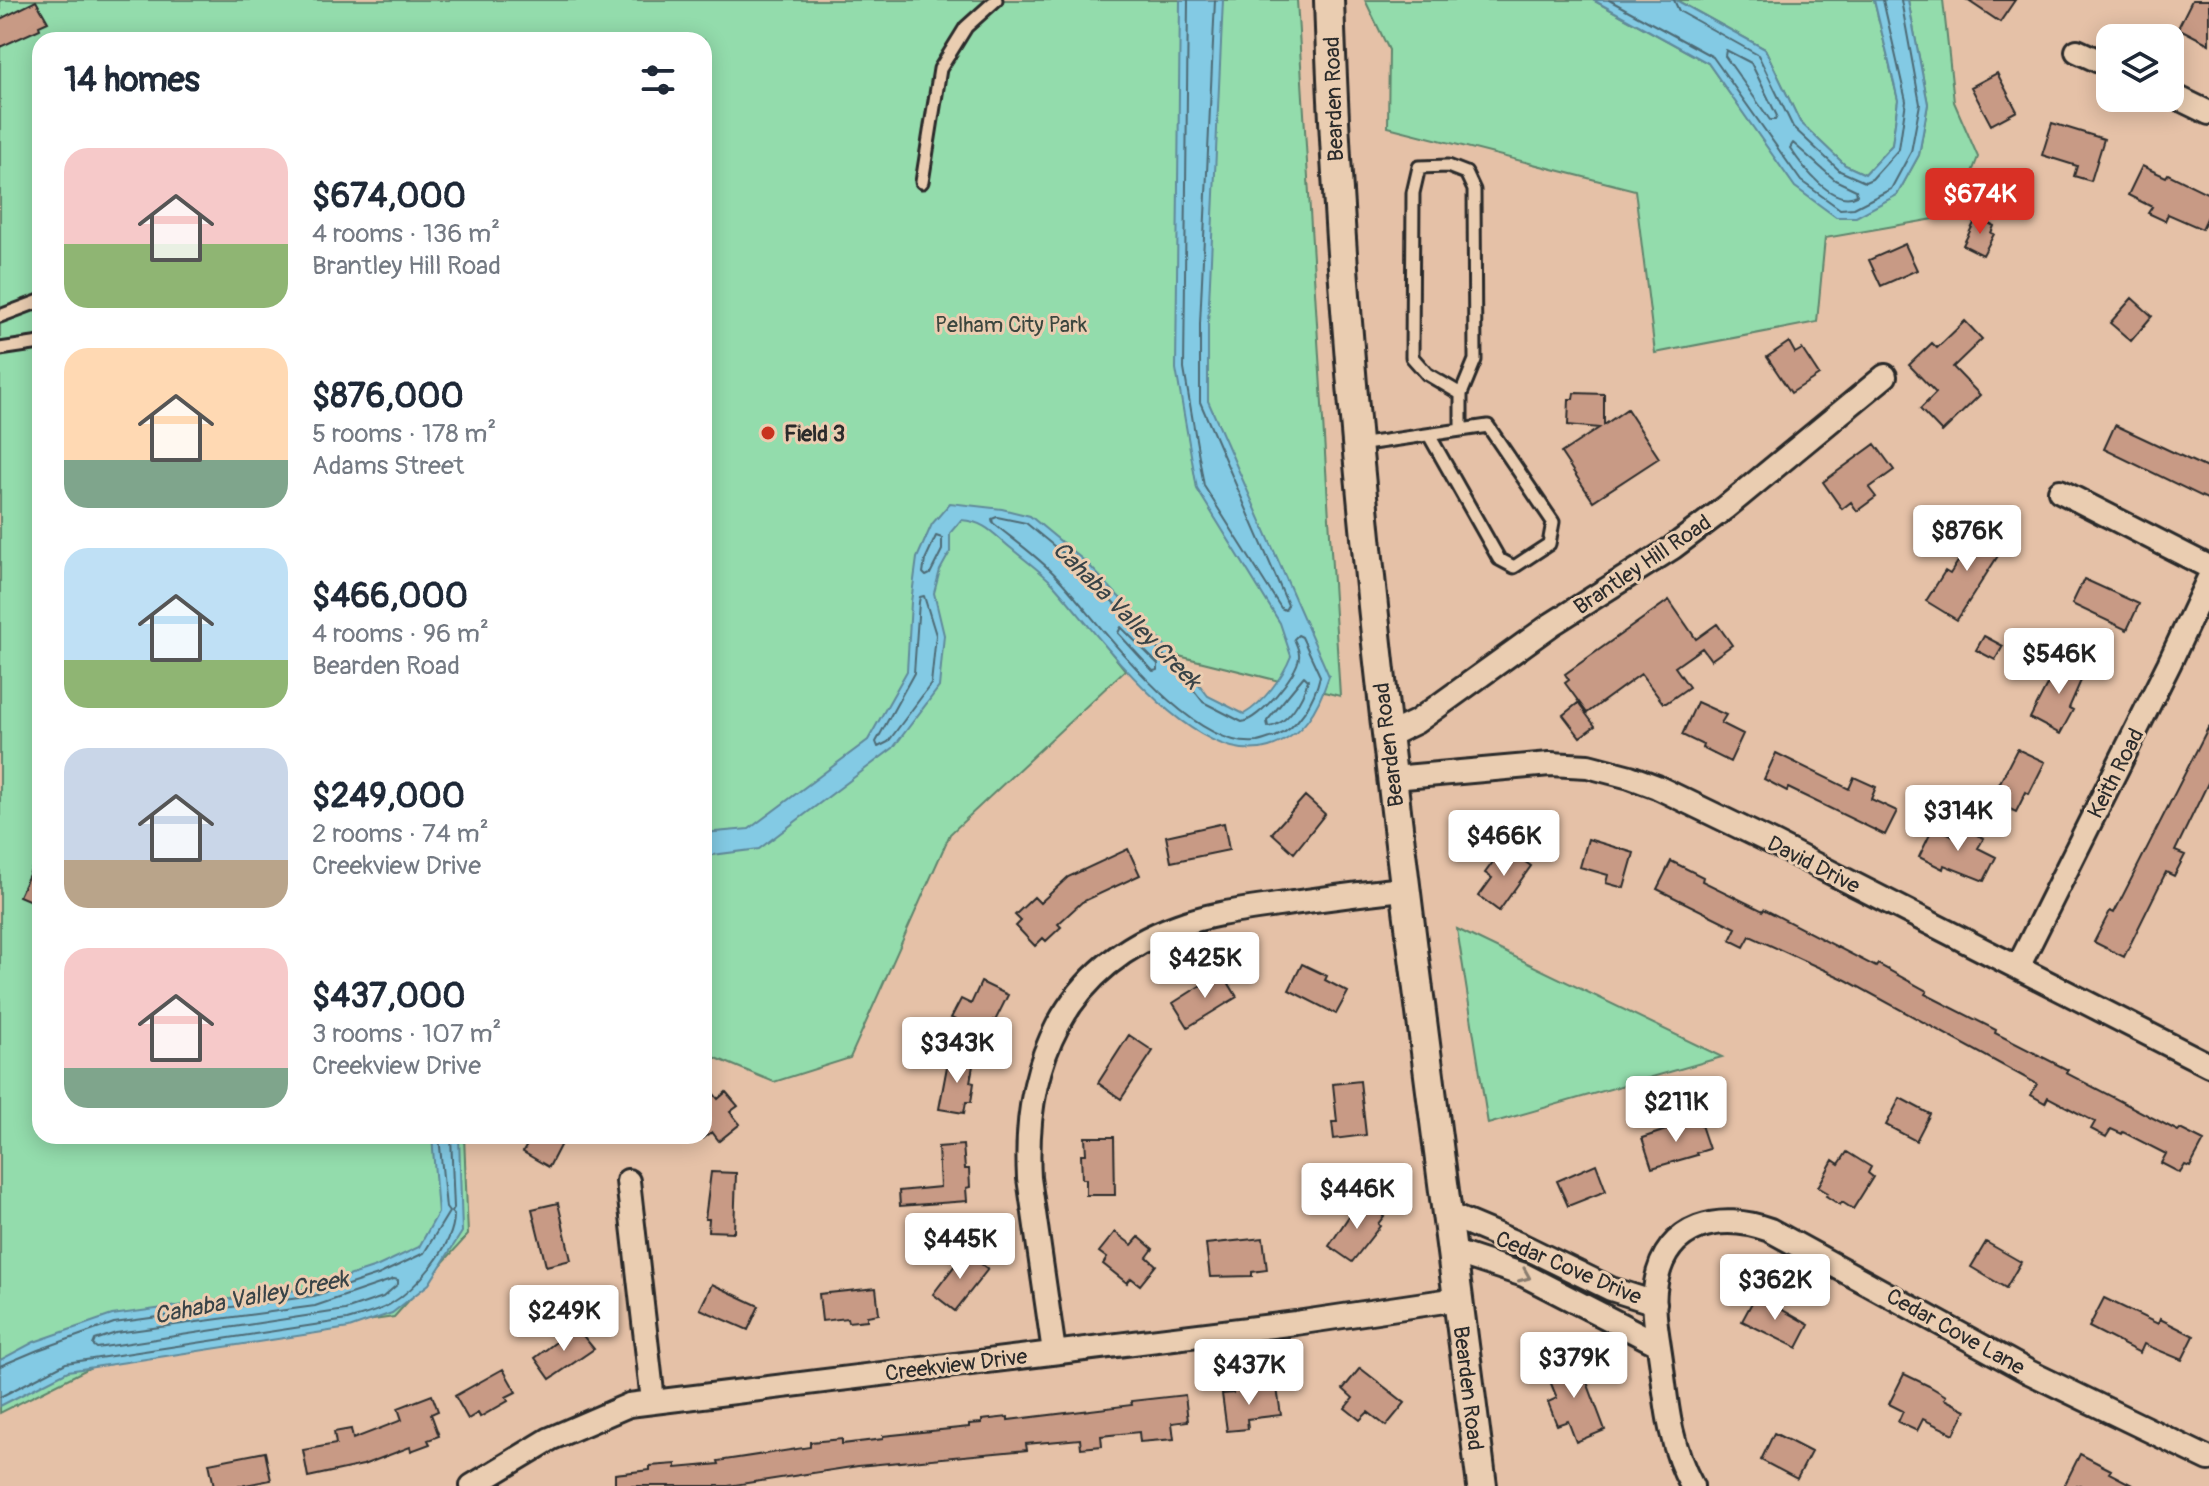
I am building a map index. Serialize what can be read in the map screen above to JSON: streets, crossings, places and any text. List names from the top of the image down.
{
  "streets": {
    "street": [
      "Bearden Road",
      "Brantley Hill Road",
      "Keith Road",
      "David Drive",
      "Cedar Cove Drive",
      "Cedar Cove Lane",
      "Creekview Drive"
    ]
  },
  "crossings": [
    ["Bearden Road", "Brantley Hill Road"],
    ["Bearden Road", "David Drive"],
    ["Bearden Road", "Cedar Cove Drive"],
    ["Bearden Road", "Creekview Drive"],
    ["Keith Road", "David Drive"],
    ["Cedar Cove Drive", "Cedar Cove Lane"]
  ],
  "water": ["Cahaba Valley Creek"],
  "parks": ["Pelham City Park"],
  "places": ["Field 3"],
  "page": {
    "heading": "14 homes",
    "list": [
      {
        "name": "$674,000",
        "note": "4 rooms · 136 m² · Brantley Hill Road"
      },
      {
        "name": "$876,000",
        "note": "5 rooms · 178 m² · Adams Street"
      },
      {
        "name": "$466,000",
        "note": "4 rooms · 96 m² · Bearden Road"
      },
      {
        "name": "$249,000",
        "note": "2 rooms · 74 m² · Creekview Drive"
      },
      {
        "name": "$437,000",
        "note": "3 rooms · 107 m² · Creekview Drive"
      }
    ],
    "price": [
      "$674K",
      "$876K",
      "$546K",
      "$314K",
      "$466K",
      "$425K",
      "$343K",
      "$211K",
      "$446K",
      "$445K",
      "$362K",
      "$249K",
      "$379K",
      "$437K"
    ]
  }
}
